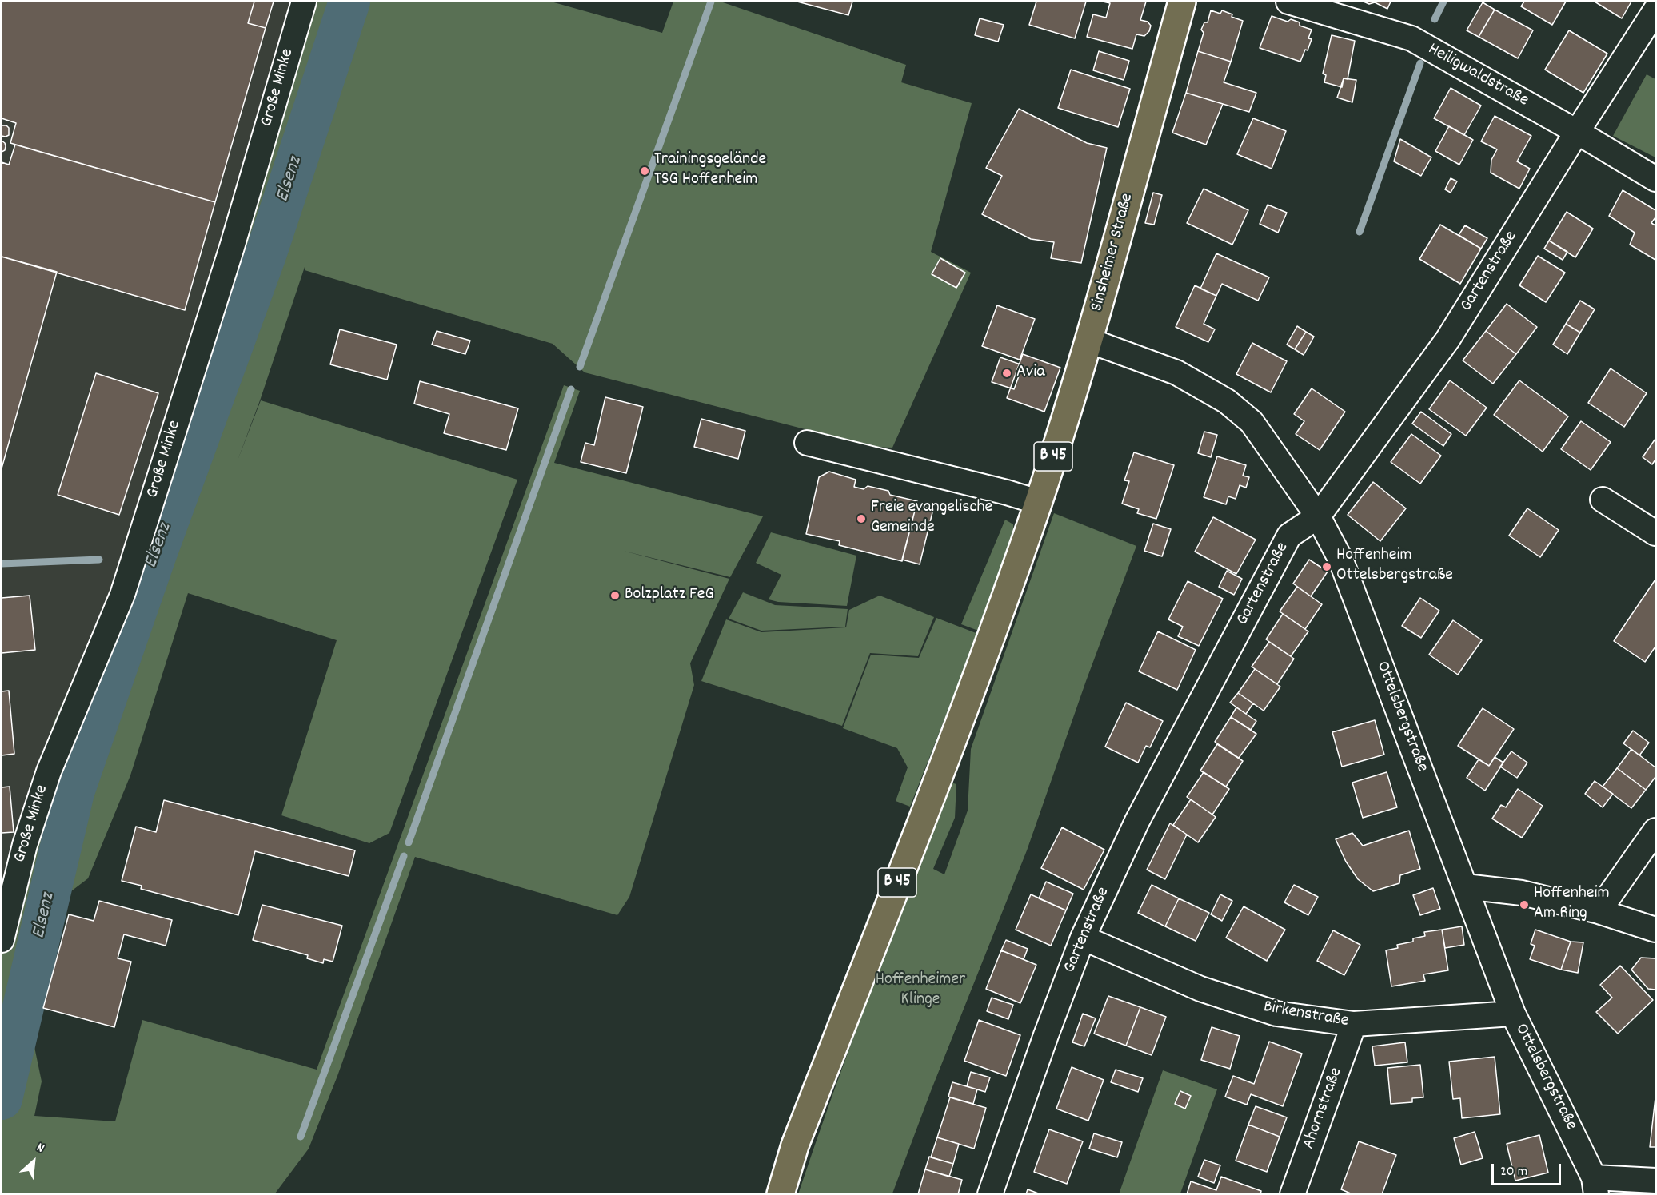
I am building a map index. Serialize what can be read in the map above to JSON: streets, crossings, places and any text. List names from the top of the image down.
{
  "streets": {
    "main road": ["Sinsheimer Straße", "B 45"],
    "street": [
      "Heiligwaldstraße",
      "Große Minke",
      "Gartenstraße",
      "Ottelsbergstraße",
      "Birkenstraße",
      "Ahornstraße"
    ]
  },
  "crossings": [
    ["Heiligwaldstraße", "Gartenstraße"],
    ["Sinsheimer Straße", "Ottelsbergstraße"],
    ["Gartenstraße", "Ottelsbergstraße"],
    ["Gartenstraße", "Birkenstraße"],
    ["Ottelsbergstraße", "Birkenstraße"],
    ["Birkenstraße", "Ahornstraße"]
  ],
  "water": ["Elsenz"],
  "parks": ["Hoffenheimer Klinge"],
  "places": [
    "Trainingsgelände TSG Hoffenheim",
    "Avia",
    "Freie evangelische Gemeinde",
    "Hoffenheim Ottelsbergstraße",
    "Bolzplatz FeG",
    "Hoffenheim Am Ring"
  ],
  "scale_bar": "20 m",
  "north": "top right"
}
